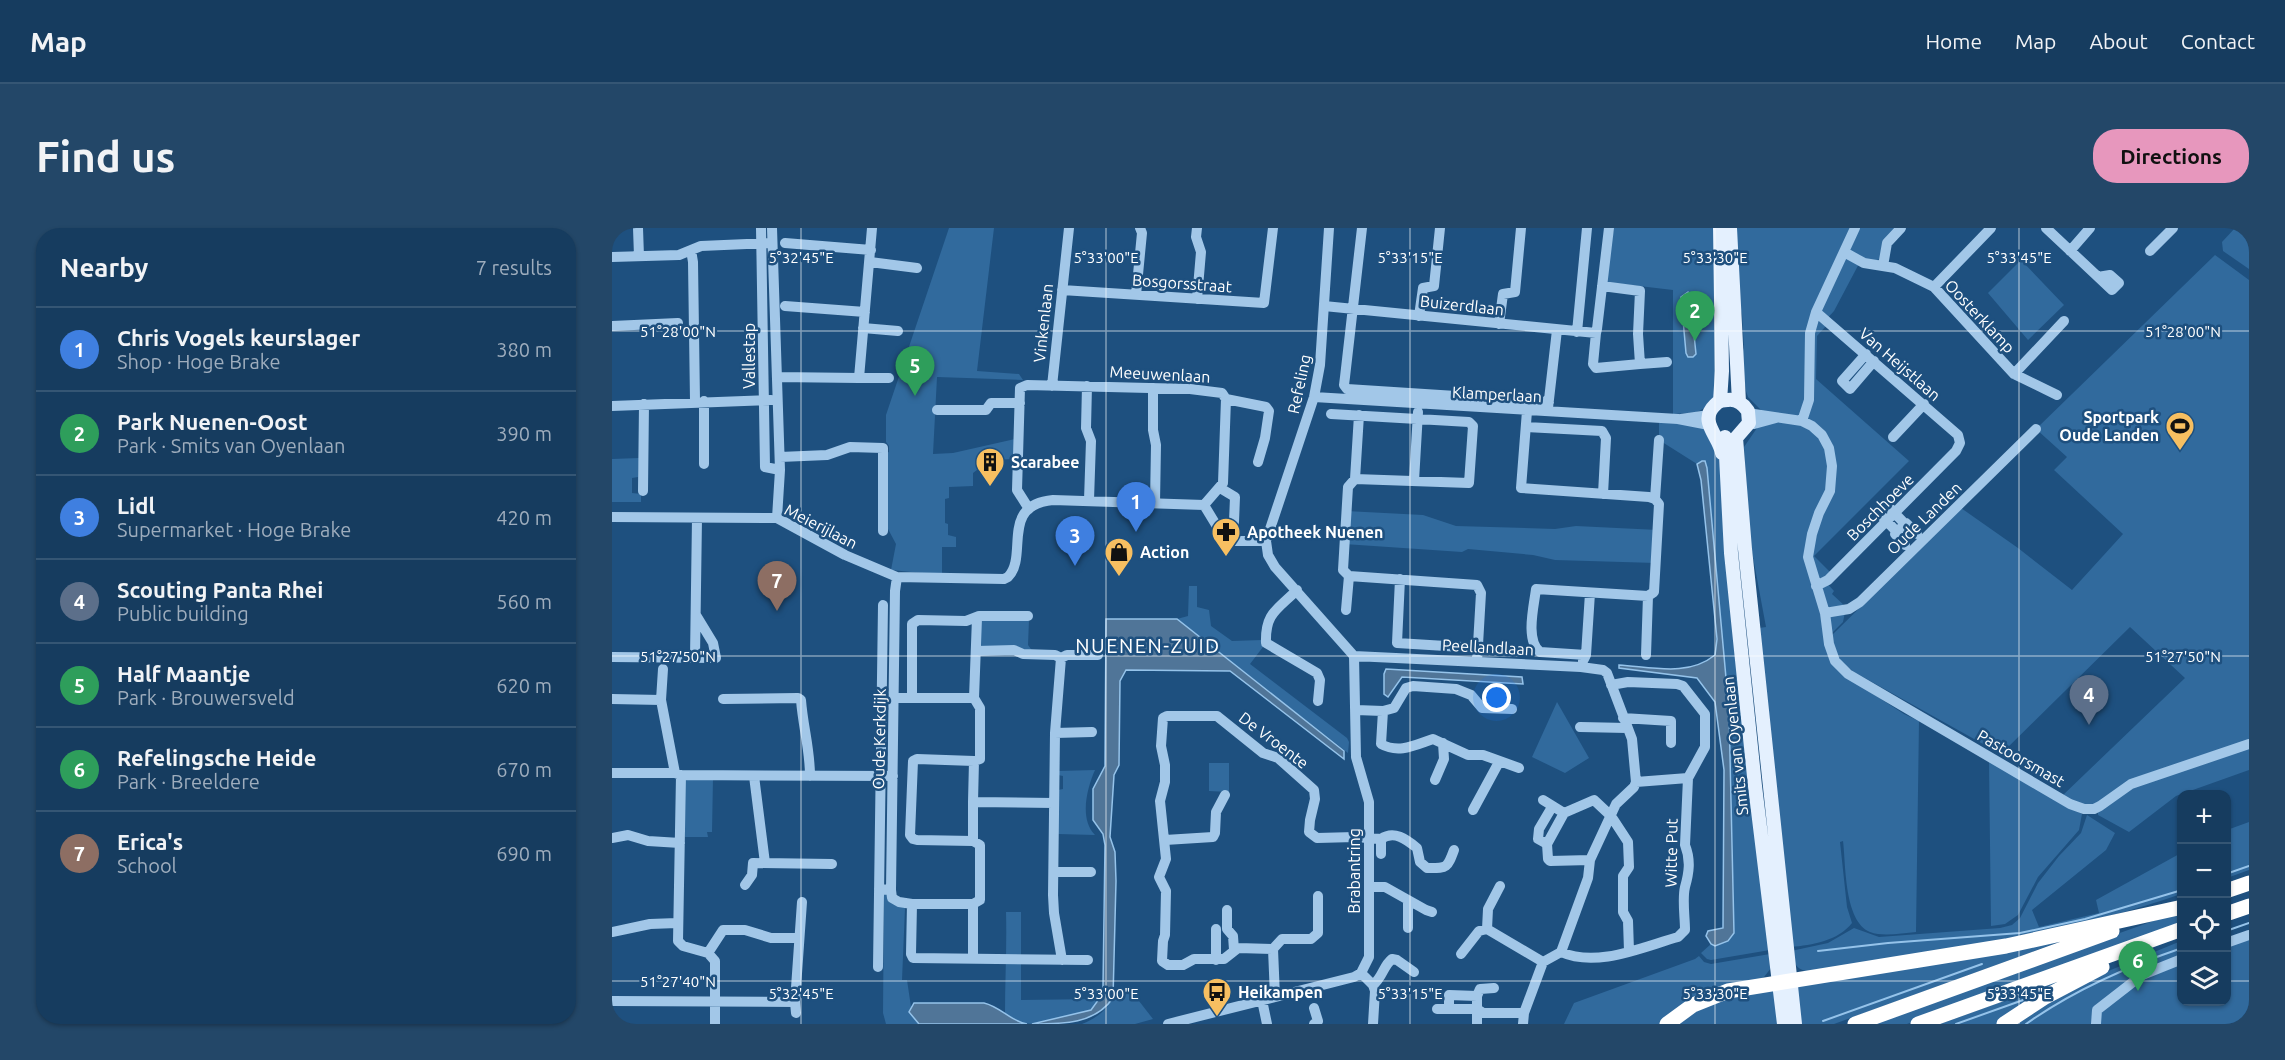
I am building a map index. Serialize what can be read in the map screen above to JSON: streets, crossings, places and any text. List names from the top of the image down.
{
  "streets": {
    "main road": ["Smits van Oyenlaan"],
    "street": [
      "Bosgorsstraat",
      "Buizerdlaan",
      "Oosterklamp",
      "Vinkenlaan",
      "Vallestap",
      "Van Heijstlaan",
      "Meeuwenlaan",
      "Refeling",
      "Klamperlaan",
      "Boschhoeve",
      "Oude Landen",
      "Meierijlaan",
      "Peellandlaan",
      "Oude Kerkdijk",
      "De Vroente",
      "Pastoorsmast",
      "Witte Put",
      "Brabantring"
    ]
  },
  "crossings": [
    ["Bosgorsstraat", "Vinkenlaan"],
    ["Buizerdlaan", "Refeling"],
    ["Buizerdlaan", "Klamperlaan"],
    ["Vinkenlaan", "Meeuwenlaan"],
    ["Vallestap", "Meierijlaan"],
    ["Van Heijstlaan", "Boschhoeve"],
    ["Refeling", "Klamperlaan"],
    ["Klamperlaan", "Smits van Oyenlaan"],
    ["Boschhoeve", "Pastoorsmast"],
    ["Oude Landen", "Pastoorsmast"],
    ["Meierijlaan", "Oude Kerkdijk"],
    ["Peellandlaan", "Witte Put"],
    ["Peellandlaan", "Brabantring"],
    ["De Vroente", "Brabantring"]
  ],
  "districts": ["NUENEN-ZUID"],
  "places": {
    "sports": ["Sportpark Oude Landen"],
    "building": ["Scarabee"],
    "pharmacy": ["Apotheek Nuenen"],
    "shop": ["Action"],
    "bus stop": ["Heikampen"]
  },
  "page": {
    "header": "Map",
    "nav": [
      "Home",
      "Map",
      "About",
      "Contact"
    ],
    "buttons": "Directions",
    "title": "Find us",
    "heading": ["Nearby", "7 results"],
    "pins": [
      "2",
      "5",
      "1",
      "3",
      "7",
      "4",
      "6"
    ],
    "list": [
      {
        "mark": "1",
        "name": "Chris Vogels keurslager",
        "note": "Shop · Hoge Brake",
        "value": "380 m"
      },
      {
        "mark": "2",
        "name": "Park Nuenen-Oost",
        "note": "Park · Smits van Oyenlaan",
        "value": "390 m"
      },
      {
        "mark": "3",
        "name": "Lidl",
        "note": "Supermarket · Hoge Brake",
        "value": "420 m"
      },
      {
        "mark": "4",
        "name": "Scouting Panta Rhei",
        "note": "Public building",
        "value": "560 m"
      },
      {
        "mark": "5",
        "name": "Half Maantje",
        "note": "Park · Brouwersveld",
        "value": "620 m"
      },
      {
        "mark": "6",
        "name": "Refelingsche Heide",
        "note": "Park · Breeldere",
        "value": "670 m"
      },
      {
        "mark": "7",
        "name": "Erica's",
        "note": "School",
        "value": "690 m"
      }
    ],
    "map_buttons": ["+", "−"]
  },
  "coordinates": [
    "5°32'45\"E",
    "5°33'00\"E",
    "5°33'15\"E",
    "5°33'30\"E",
    "5°33'45\"E",
    "51°28'00\"N",
    "51°27'50\"N",
    "51°27'40\"N"
  ]
}
